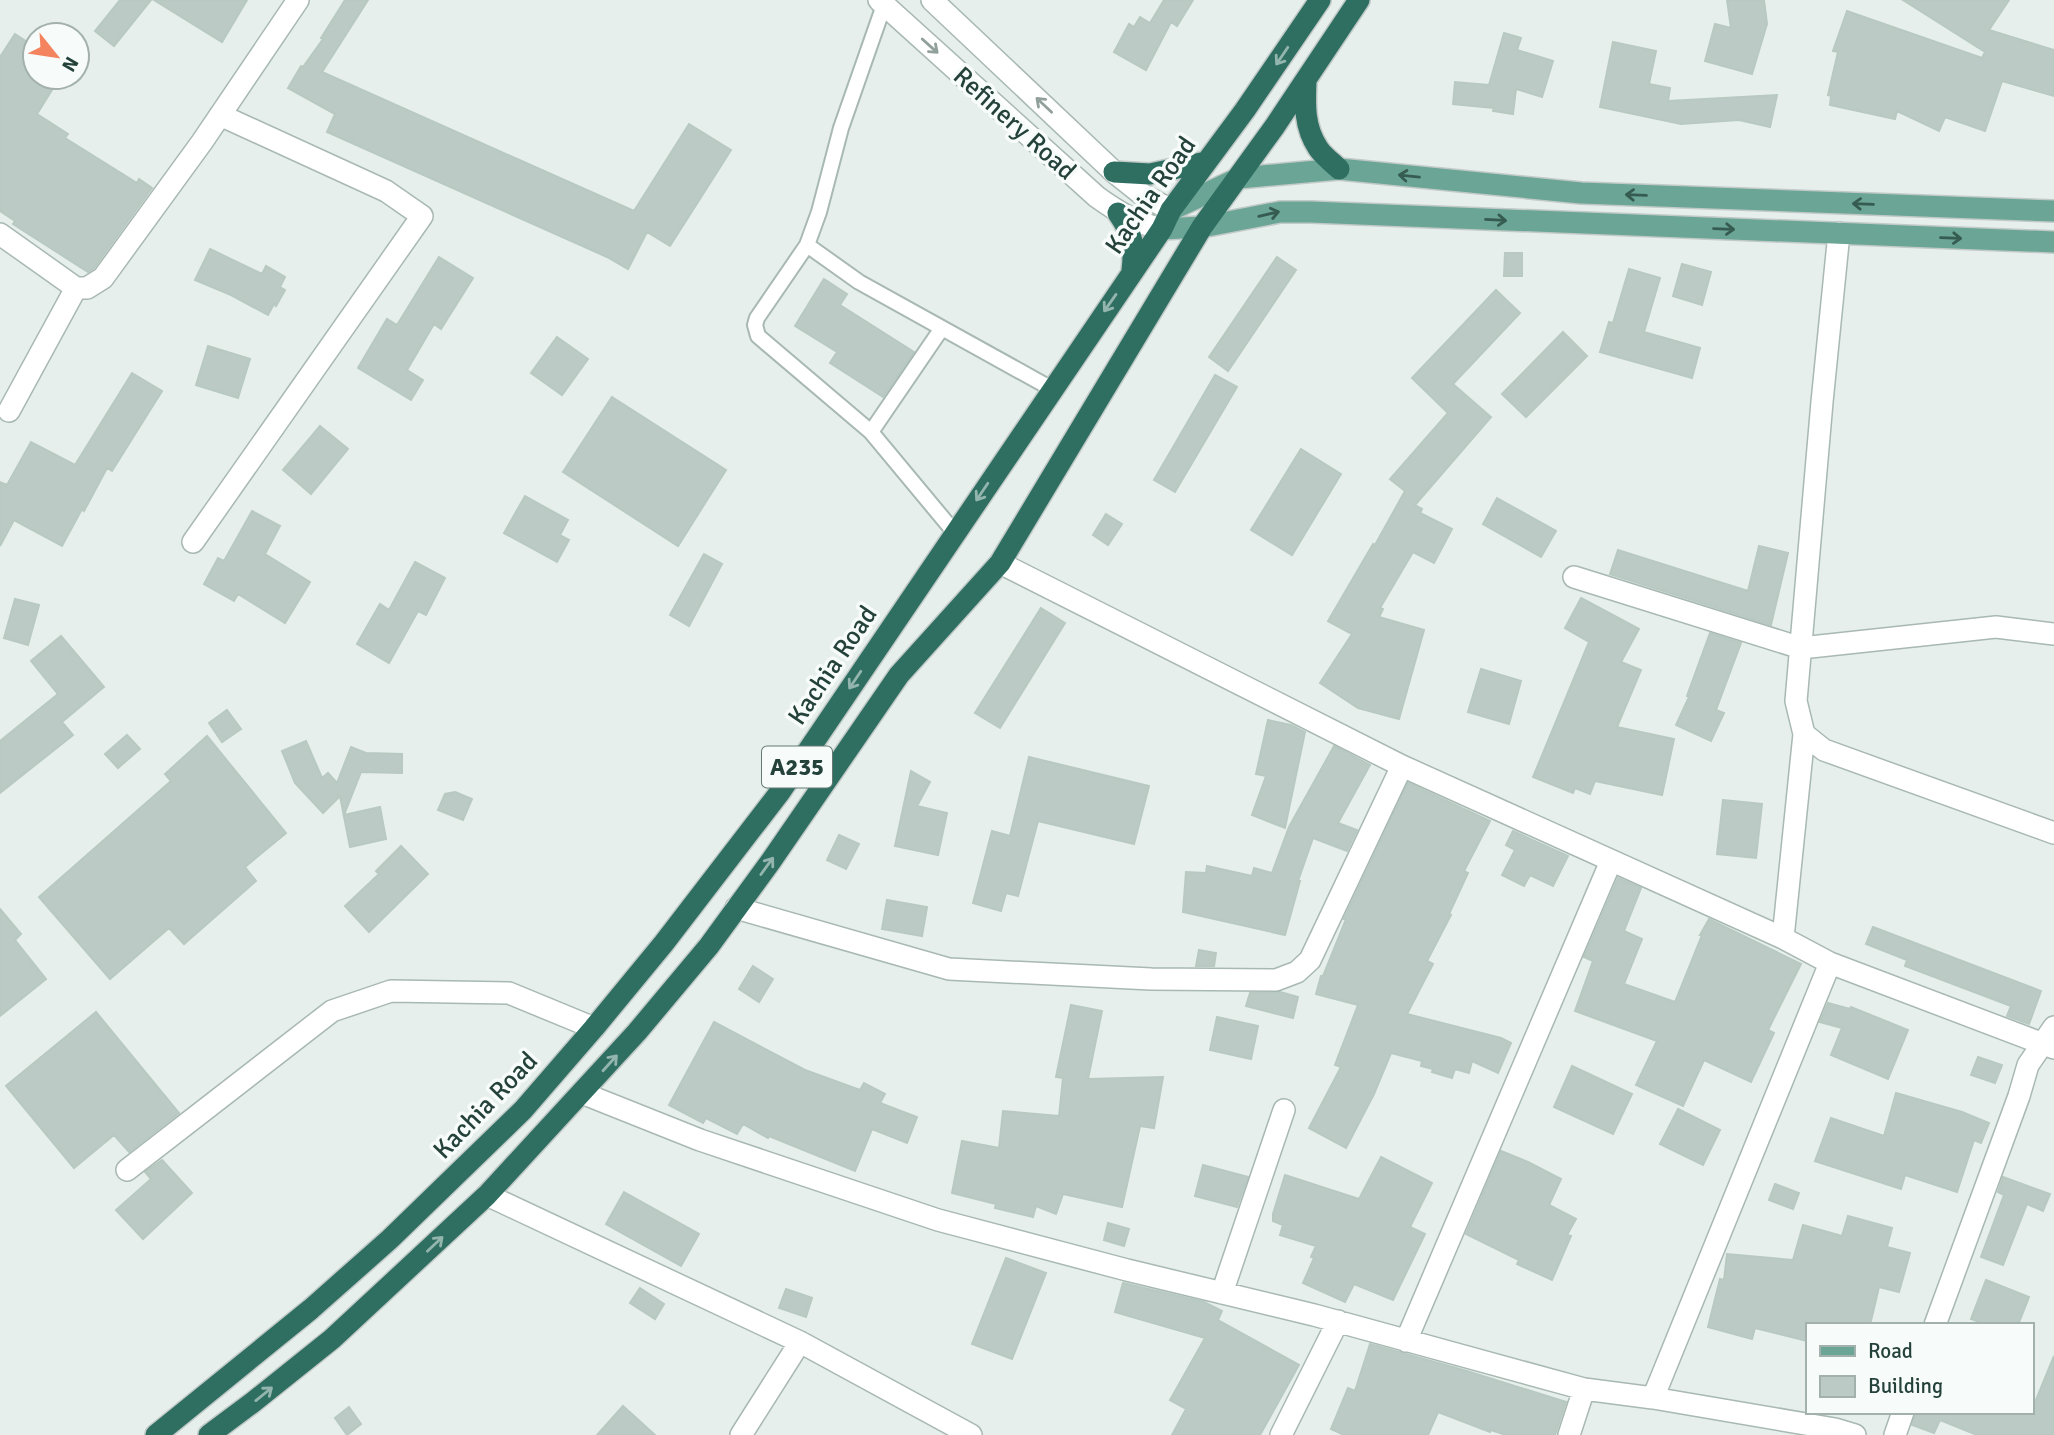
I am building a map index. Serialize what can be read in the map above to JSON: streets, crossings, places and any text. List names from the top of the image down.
{
  "streets": {
    "highway": ["Kachia Road", "A235"],
    "street": ["Refinery Road"]
  },
  "crossings": [
    ["Refinery Road", "Kachia Road"]
  ],
  "legend": ["Road", "Building"],
  "north": "bottom right"
}
